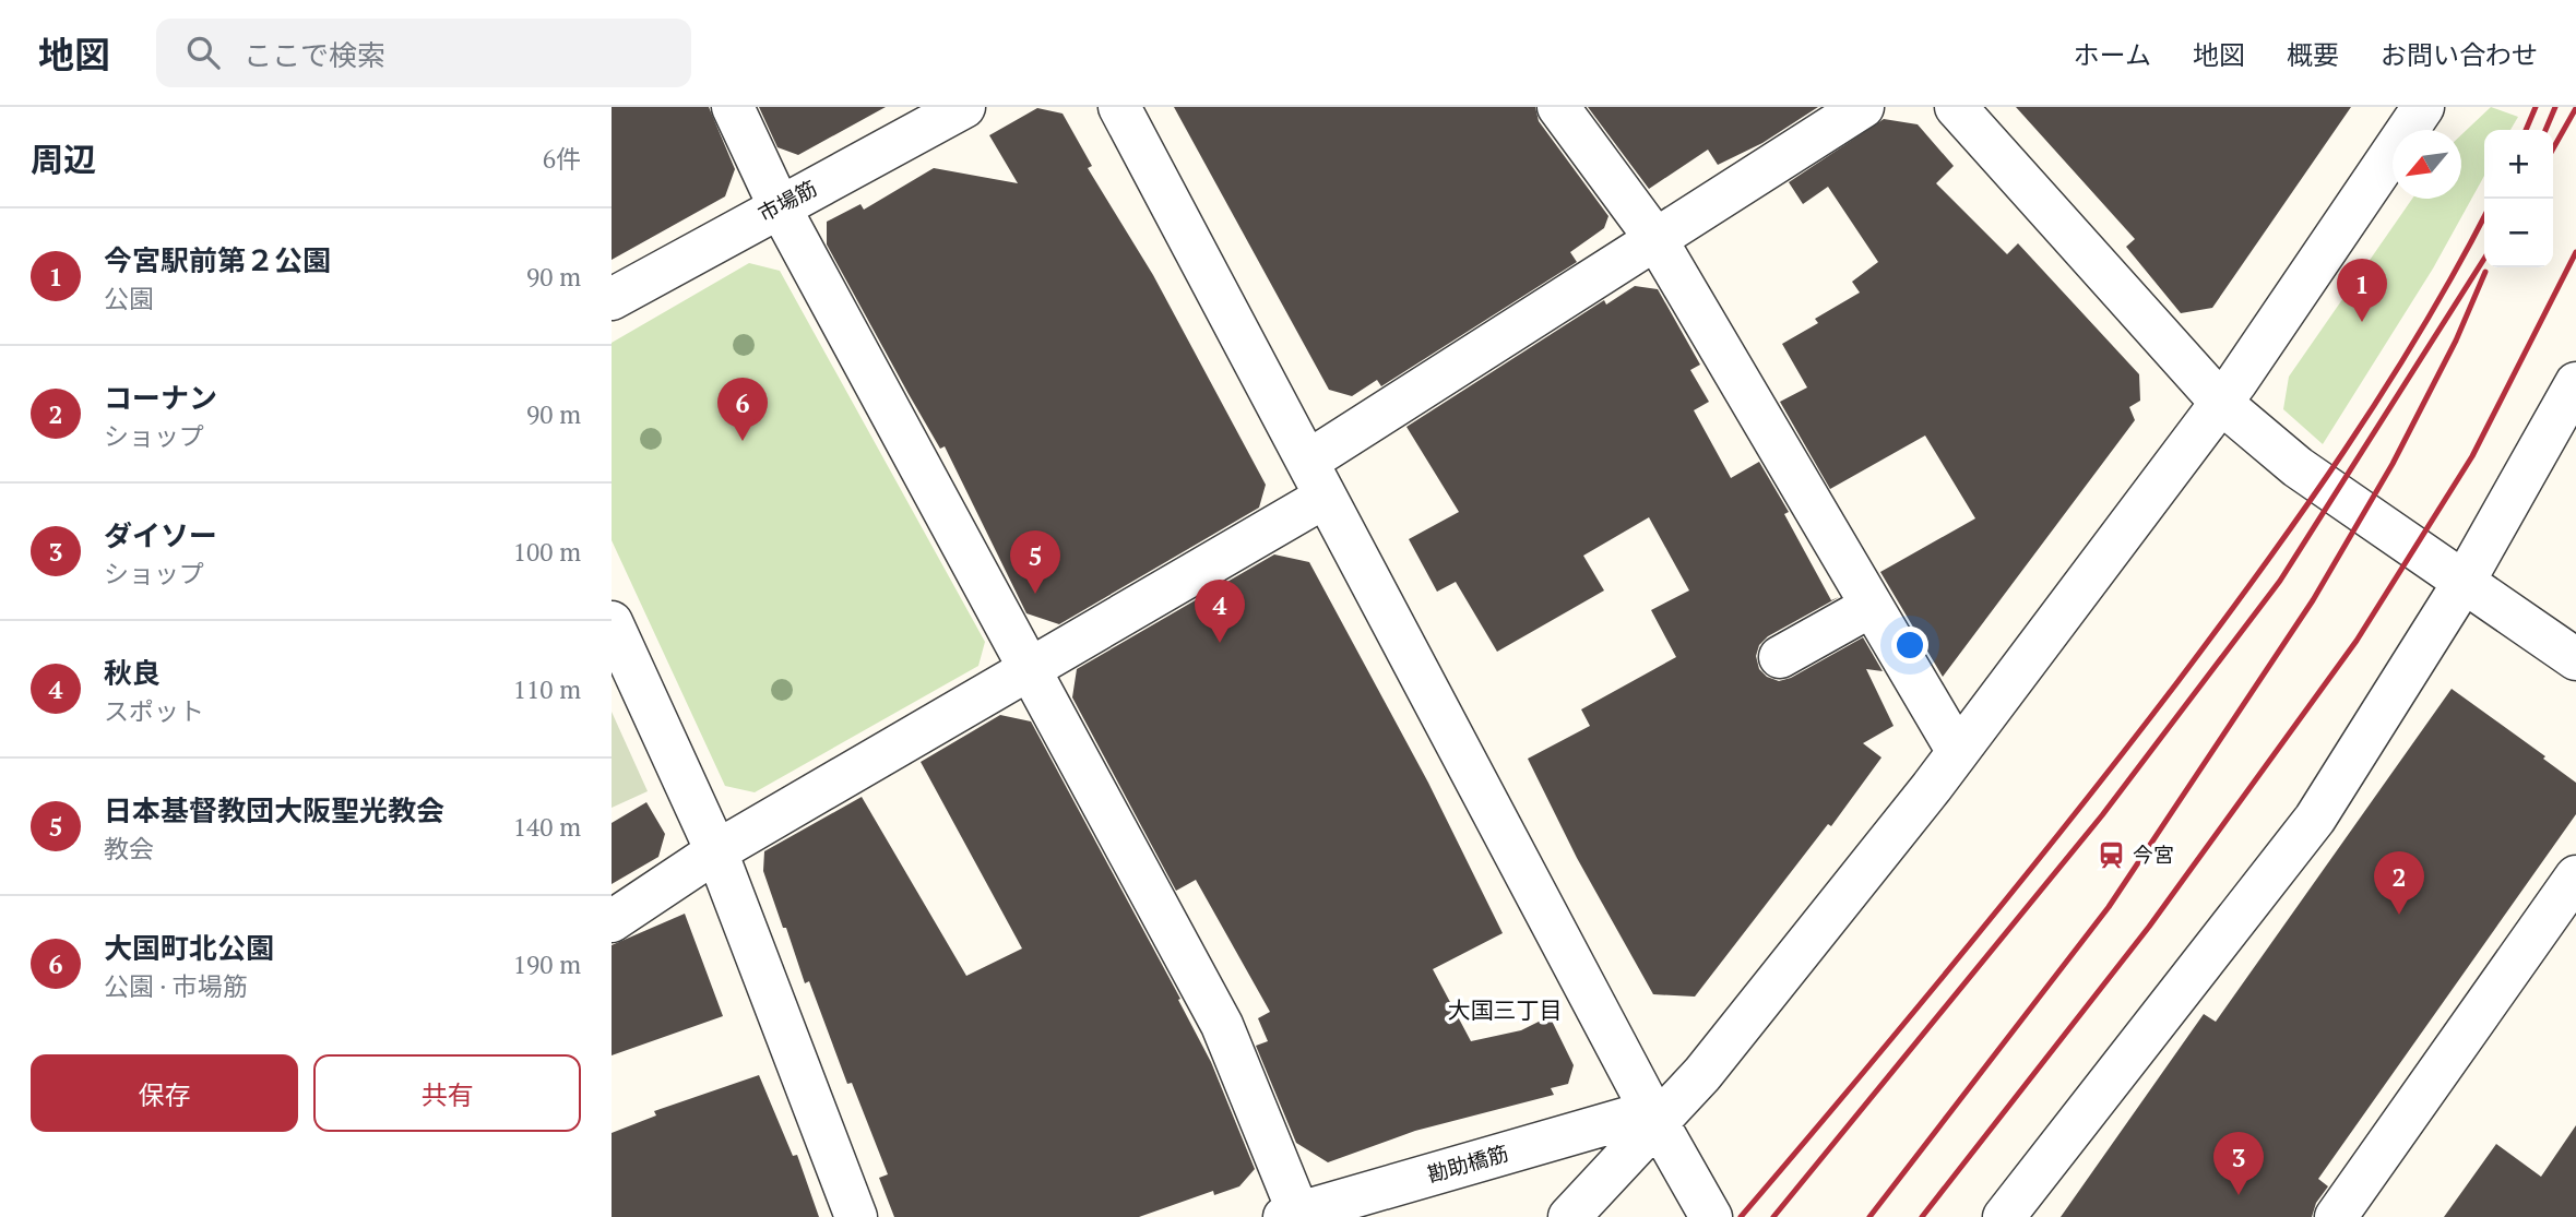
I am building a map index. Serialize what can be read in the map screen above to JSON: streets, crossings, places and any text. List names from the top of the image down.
{
  "streets": {
    "street": ["市場筋", "勘助橋筋"]
  },
  "districts": ["大国三丁目"],
  "places": {
    "station": ["今宮"]
  },
  "north": "bottom left",
  "page": {
    "header": "地図",
    "search": "ここで検索",
    "nav": [
      "ホーム",
      "地図",
      "概要",
      "お問い合わせ"
    ],
    "heading": ["周辺", "6件"],
    "map_buttons": ["+", "−"],
    "list": [
      {
        "mark": "1",
        "name": "今宮駅前第２公園",
        "note": "公園",
        "value": "90 m"
      },
      {
        "mark": "2",
        "name": "コーナン",
        "note": "ショップ",
        "value": "90 m"
      },
      {
        "mark": "3",
        "name": "ダイソー",
        "note": "ショップ",
        "value": "100 m"
      },
      {
        "mark": "4",
        "name": "秋良",
        "note": "スポット",
        "value": "110 m"
      },
      {
        "mark": "5",
        "name": "日本基督教団大阪聖光教会",
        "note": "教会",
        "value": "140 m"
      },
      {
        "mark": "6",
        "name": "大国町北公園",
        "note": "公園 · 市場筋",
        "value": "190 m"
      }
    ],
    "pins": [
      "1",
      "6",
      "5",
      "4",
      "2",
      "3"
    ],
    "buttons": ["保存", "共有"]
  }
}
